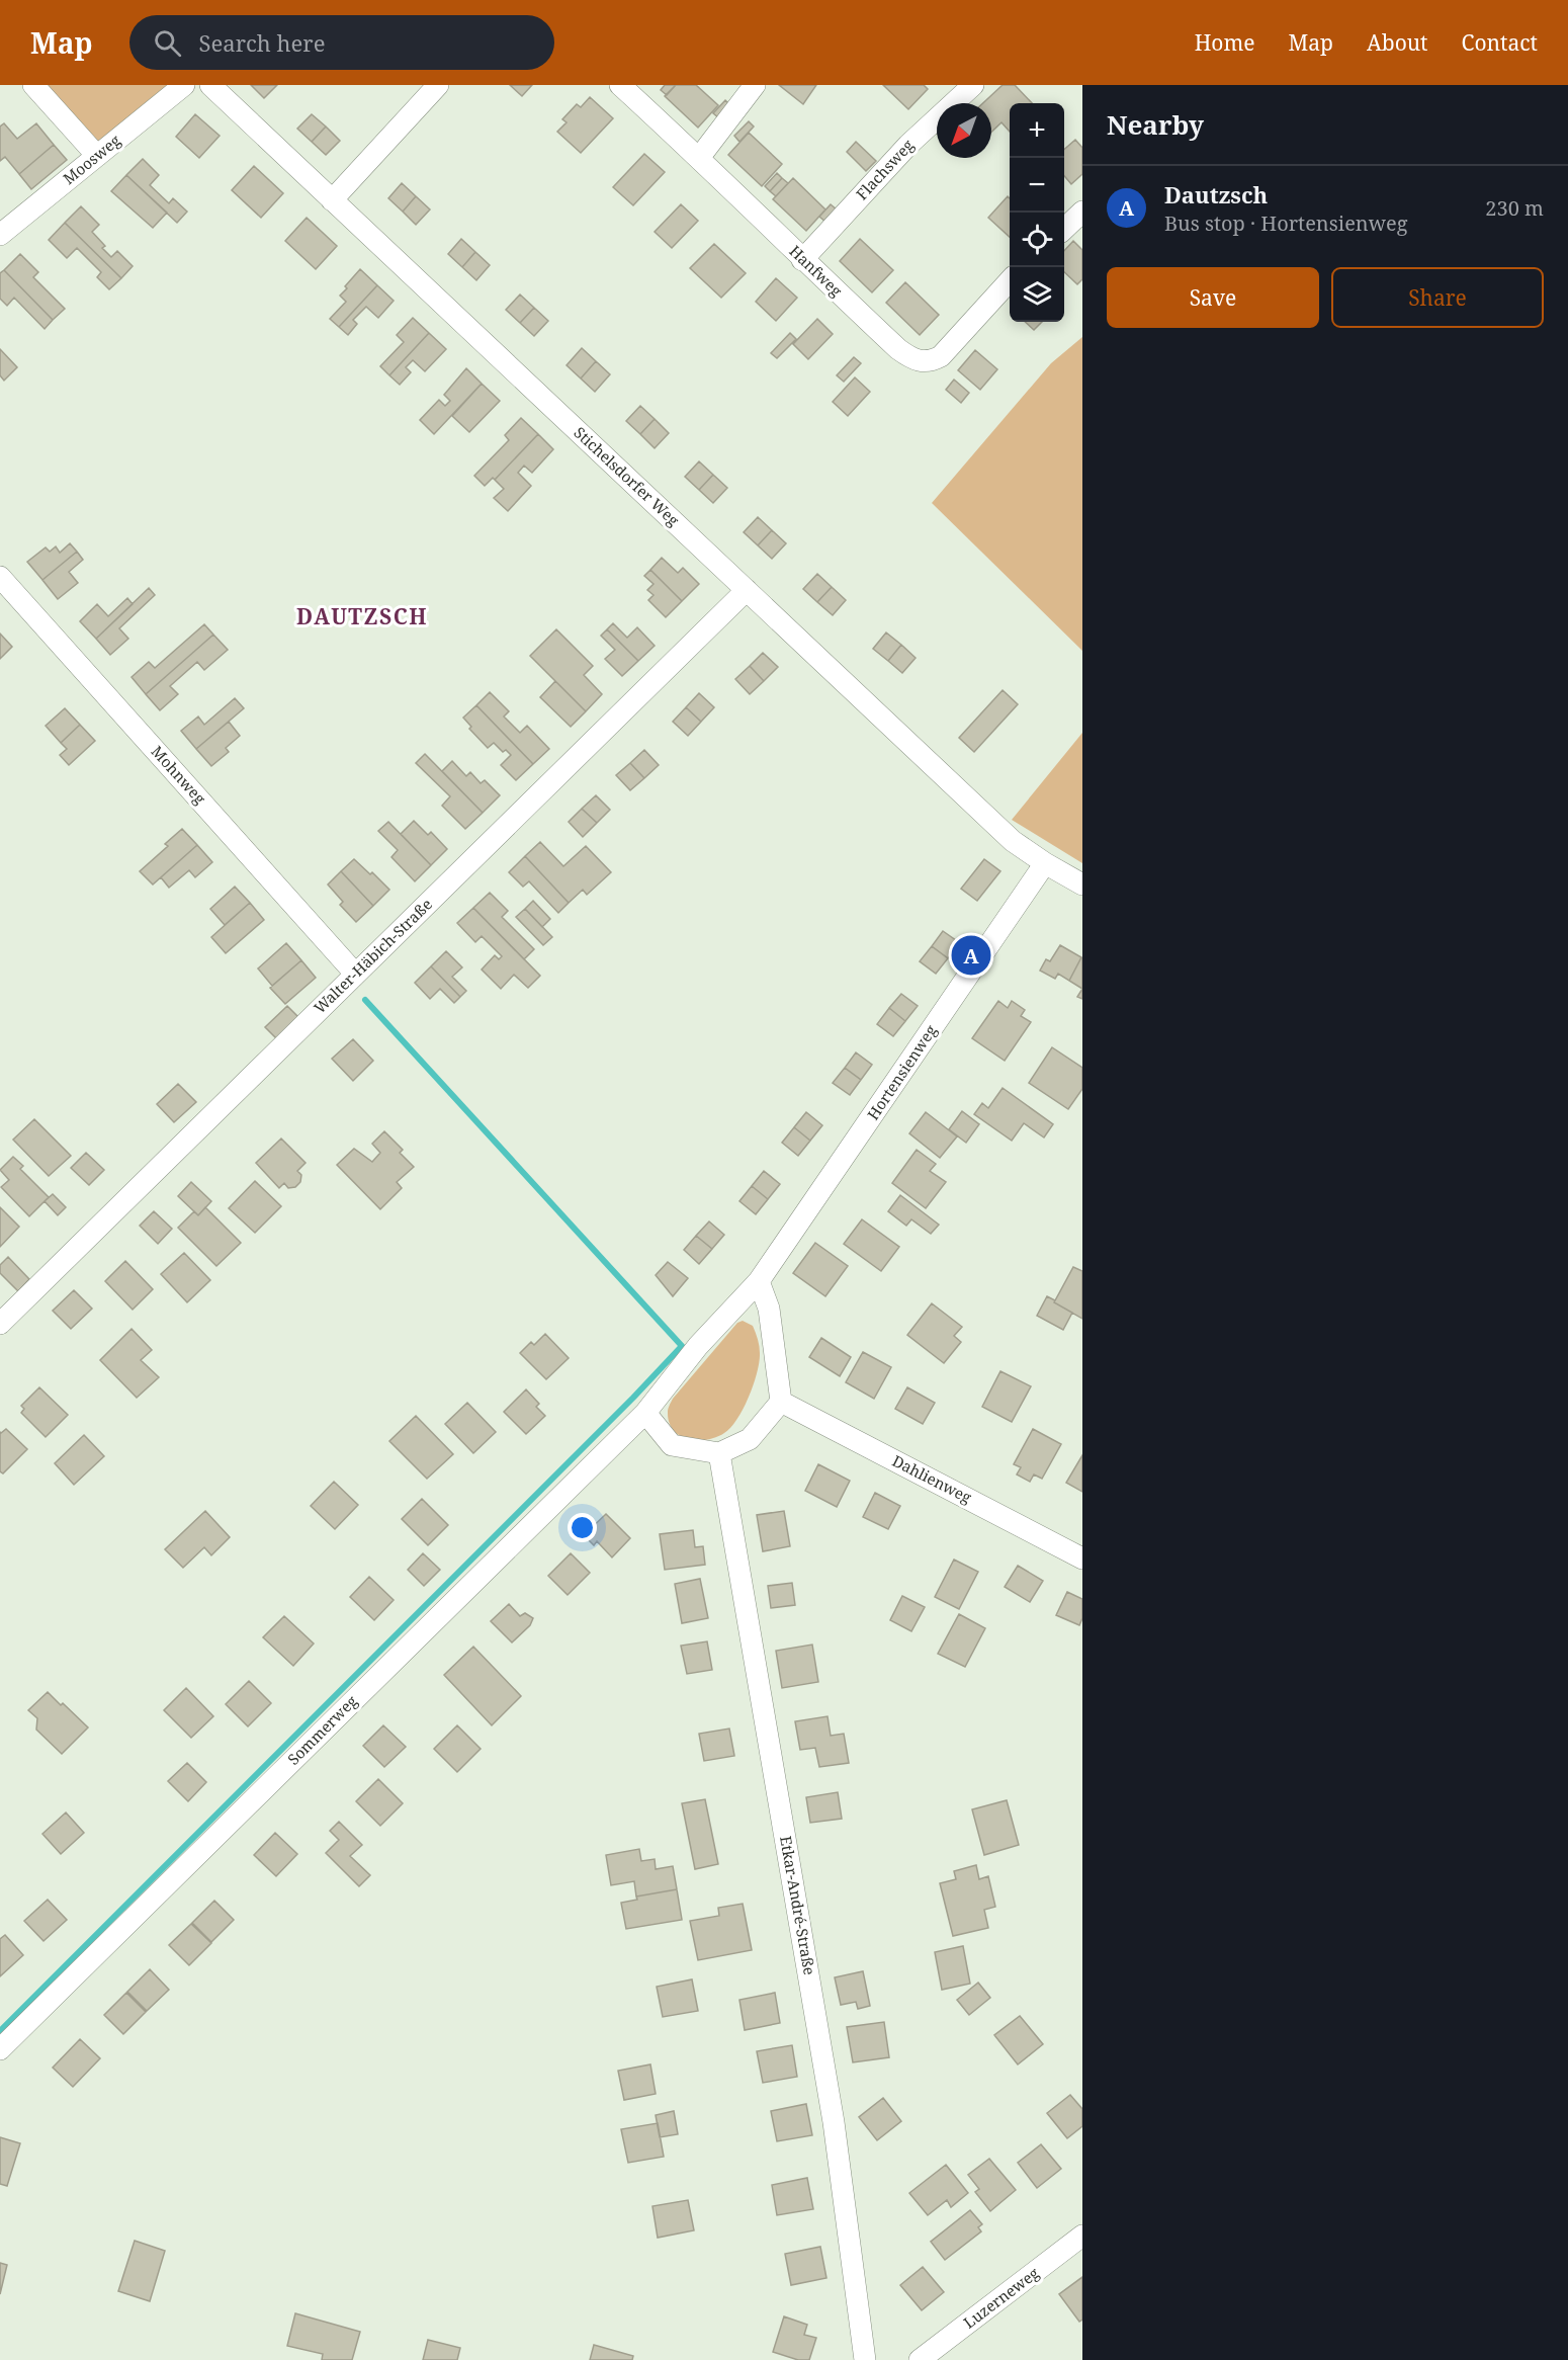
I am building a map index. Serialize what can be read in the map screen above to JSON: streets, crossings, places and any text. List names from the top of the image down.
{
  "streets": {
    "street": [
      "Moosweg",
      "Flachsweg",
      "Hanfweg",
      "Stichelsdorfer Weg",
      "Mohnweg",
      "Walter-Häbich-Straße",
      "Hortensienweg",
      "Dahlienweg",
      "Sommerweg",
      "Etkar-André-Straße",
      "Luzerneweg"
    ]
  },
  "crossings": [
    ["Flachsweg", "Hanfweg"],
    ["Stichelsdorfer Weg", "Walter-Häbich-Straße"],
    ["Stichelsdorfer Weg", "Hortensienweg"],
    ["Mohnweg", "Walter-Häbich-Straße"],
    ["Hortensienweg", "Sommerweg"]
  ],
  "districts": ["DAUTZSCH"],
  "north": "bottom left",
  "page": {
    "header": "Map",
    "search": "Search here",
    "nav": [
      "Home",
      "Map",
      "About",
      "Contact"
    ],
    "heading": "Nearby",
    "map_buttons": ["+", "−"],
    "list": [
      {
        "mark": "A",
        "name": "Dautzsch",
        "note": "Bus stop · Hortensienweg",
        "value": "230 m"
      }
    ],
    "buttons": ["Save", "Share"],
    "pins": "A"
  }
}
